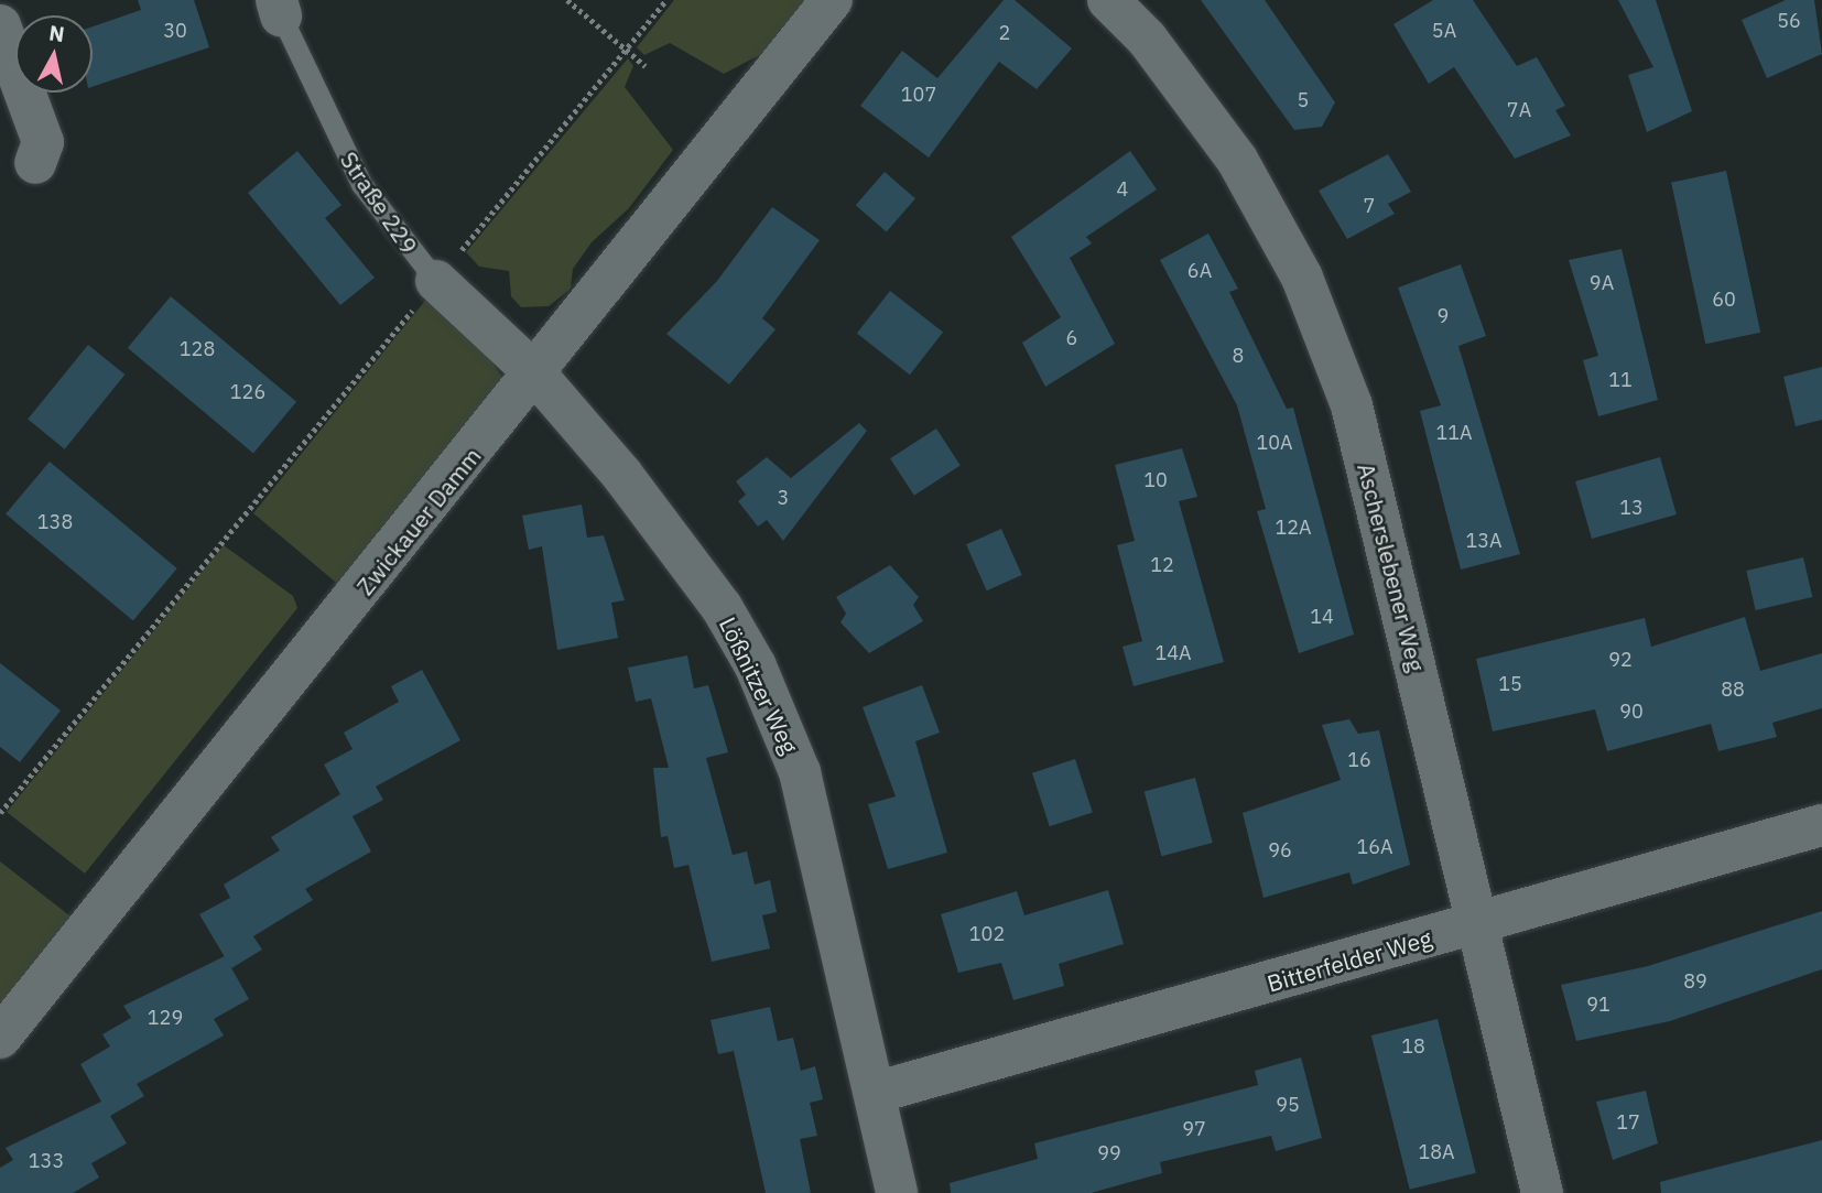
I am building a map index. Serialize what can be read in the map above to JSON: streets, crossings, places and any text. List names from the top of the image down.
{
  "streets": {
    "street": [
      "Straße 229",
      "Zwickauer Damm",
      "Ascherslebener Weg",
      "Lößnitzer Weg",
      "Bitterfelder Weg"
    ]
  },
  "crossings": [
    ["Straße 229", "Zwickauer Damm"],
    ["Straße 229", "Lößnitzer Weg"],
    ["Zwickauer Damm", "Lößnitzer Weg"],
    ["Ascherslebener Weg", "Bitterfelder Weg"],
    ["Lößnitzer Weg", "Bitterfelder Weg"]
  ],
  "house_numbers": [
    "56",
    "30",
    "5A",
    "2",
    "107",
    "5",
    "7A",
    "4",
    "7",
    "6A",
    "9A",
    "60",
    "9",
    "6",
    "128",
    "8",
    "11",
    "126",
    "11A",
    "10A",
    "10",
    "3",
    "13",
    "138",
    "12A",
    "13A",
    "12",
    "14",
    "14A",
    "92",
    "15",
    "88",
    "90",
    "16",
    "16A",
    "96",
    "102",
    "89",
    "91",
    "129",
    "18",
    "95",
    "17",
    "97",
    "18A",
    "99",
    "133"
  ],
  "north": "top"
}
